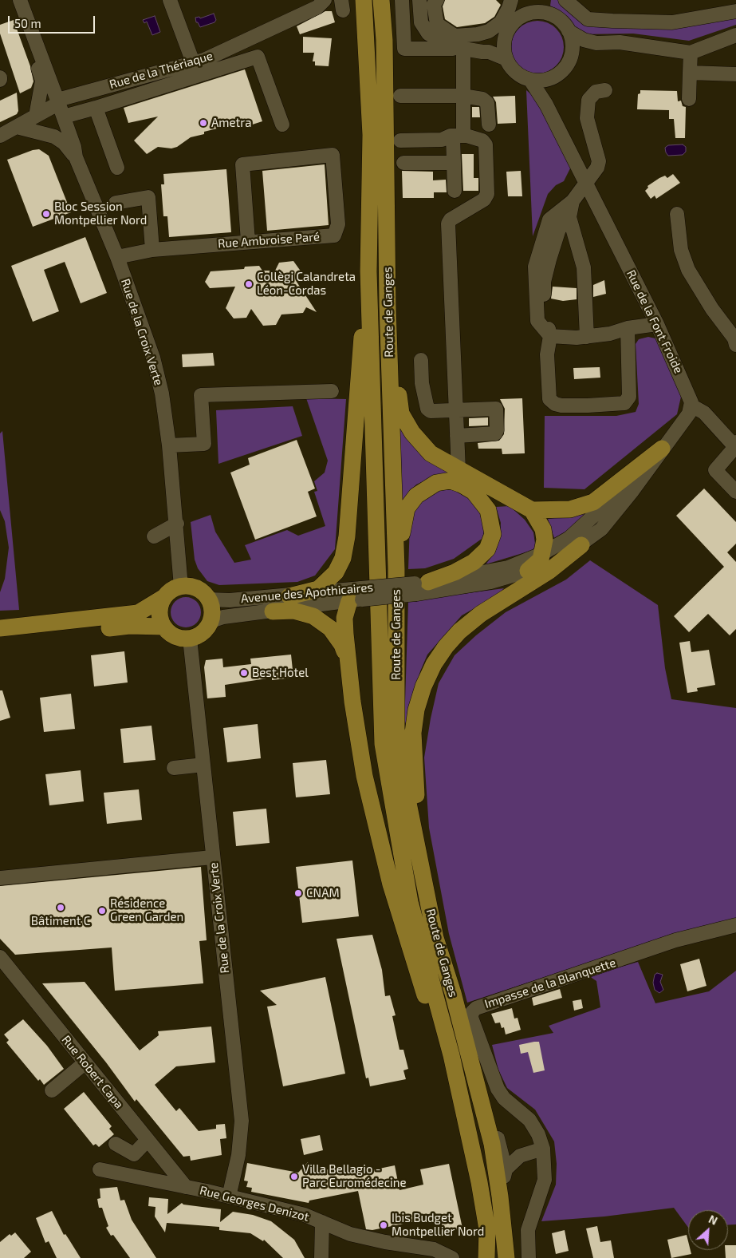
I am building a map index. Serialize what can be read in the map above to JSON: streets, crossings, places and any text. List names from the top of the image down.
{
  "streets": {
    "main road": ["Route de Ganges"],
    "street": [
      "Rue de la Thériaque",
      "Rue Ambroise Paré",
      "Rue de la Font Froide",
      "Rue de la Croix Verte",
      "Avenue des Apothicaires",
      "Impasse de la Blanquette",
      "Rue Robert Capa",
      "Rue Georges Denizot"
    ]
  },
  "crossings": [
    ["Rue de la Thériaque", "Rue de la Croix Verte"],
    ["Rue Ambroise Paré", "Rue de la Croix Verte"],
    ["Rue de la Font Froide", "Avenue des Apothicaires"],
    ["Rue de la Croix Verte", "Avenue des Apothicaires"],
    ["Rue de la Croix Verte", "Rue Georges Denizot"],
    ["Rue Robert Capa", "Rue Georges Denizot"]
  ],
  "places": [
    "Ametra",
    "Bloc Session Montpellier Nord",
    "Collègi Calandreta Léon-Cordas",
    "Best Hotel",
    "CNAM",
    "Bâtiment C",
    "Résidence Green Garden",
    "Villa Bellagio - Parc Euromédecine",
    "Ibis Budget Montpellier Nord"
  ],
  "scale_bar": "50 m",
  "north": "top right"
}
